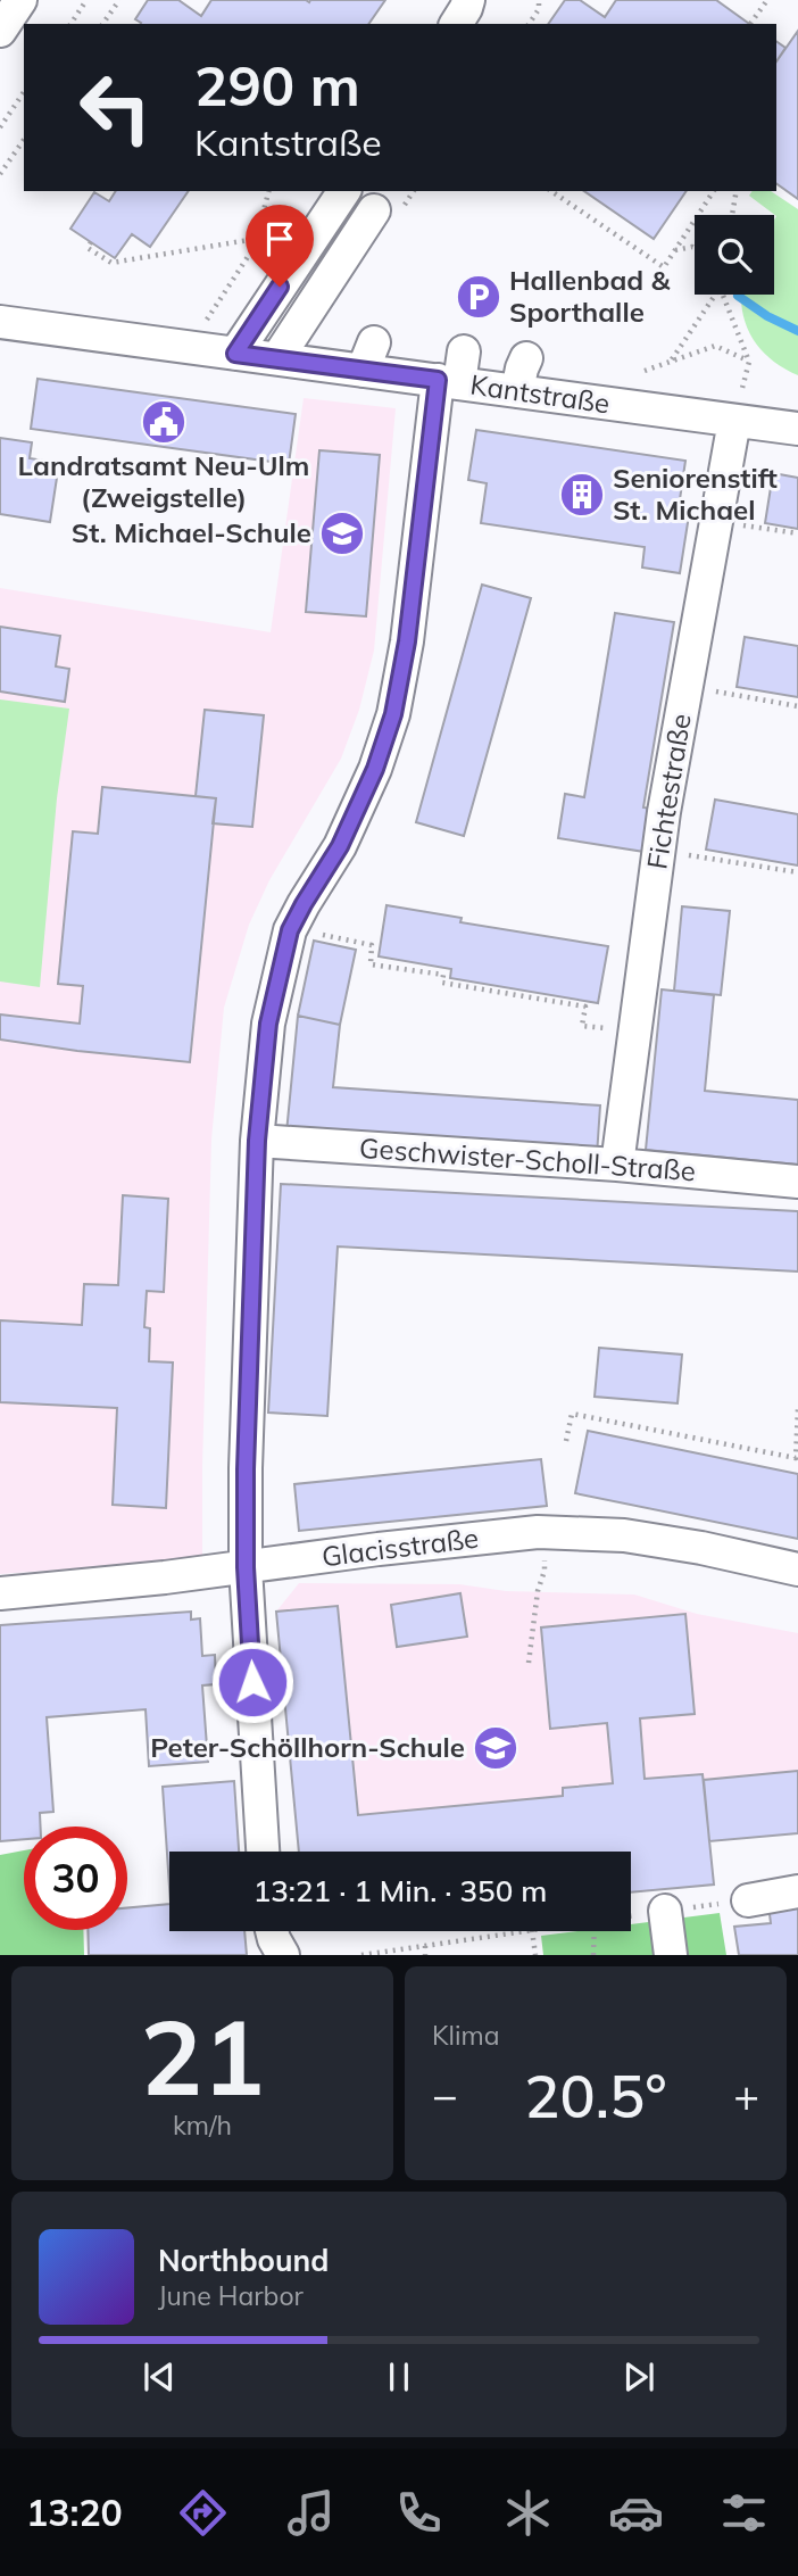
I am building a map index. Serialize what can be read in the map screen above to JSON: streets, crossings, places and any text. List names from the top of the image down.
{
  "streets": {
    "street": [
      "Kantstraße",
      "Fichtestraße",
      "Geschwister-Scholl-Straße",
      "Glacisstraße"
    ]
  },
  "crossings": [
    ["Kantstraße", "Fichtestraße"],
    ["Fichtestraße", "Geschwister-Scholl-Straße"]
  ],
  "places": {
    "parking": ["Hallenbad & Sporthalle"],
    "public building": ["Landratsamt Neu-Ulm (Zweigstelle)"],
    "building": ["Seniorenstift St. Michael"],
    "school or university": ["St. Michael-Schule", "Peter-Schöllhorn-Schule"]
  },
  "page": {
    "turn": ["290 m", "Kantstraße"],
    "limit": "30",
    "trip": "13:21 · 1 Min. · 350 m",
    "tile": [
      ["21", "km/h"],
      "Klima"
    ],
    "heat": ["−", "20.5°", "+"],
    "song": ["Northbound", "June Harbor"],
    "tabs": "13:20"
  }
}
